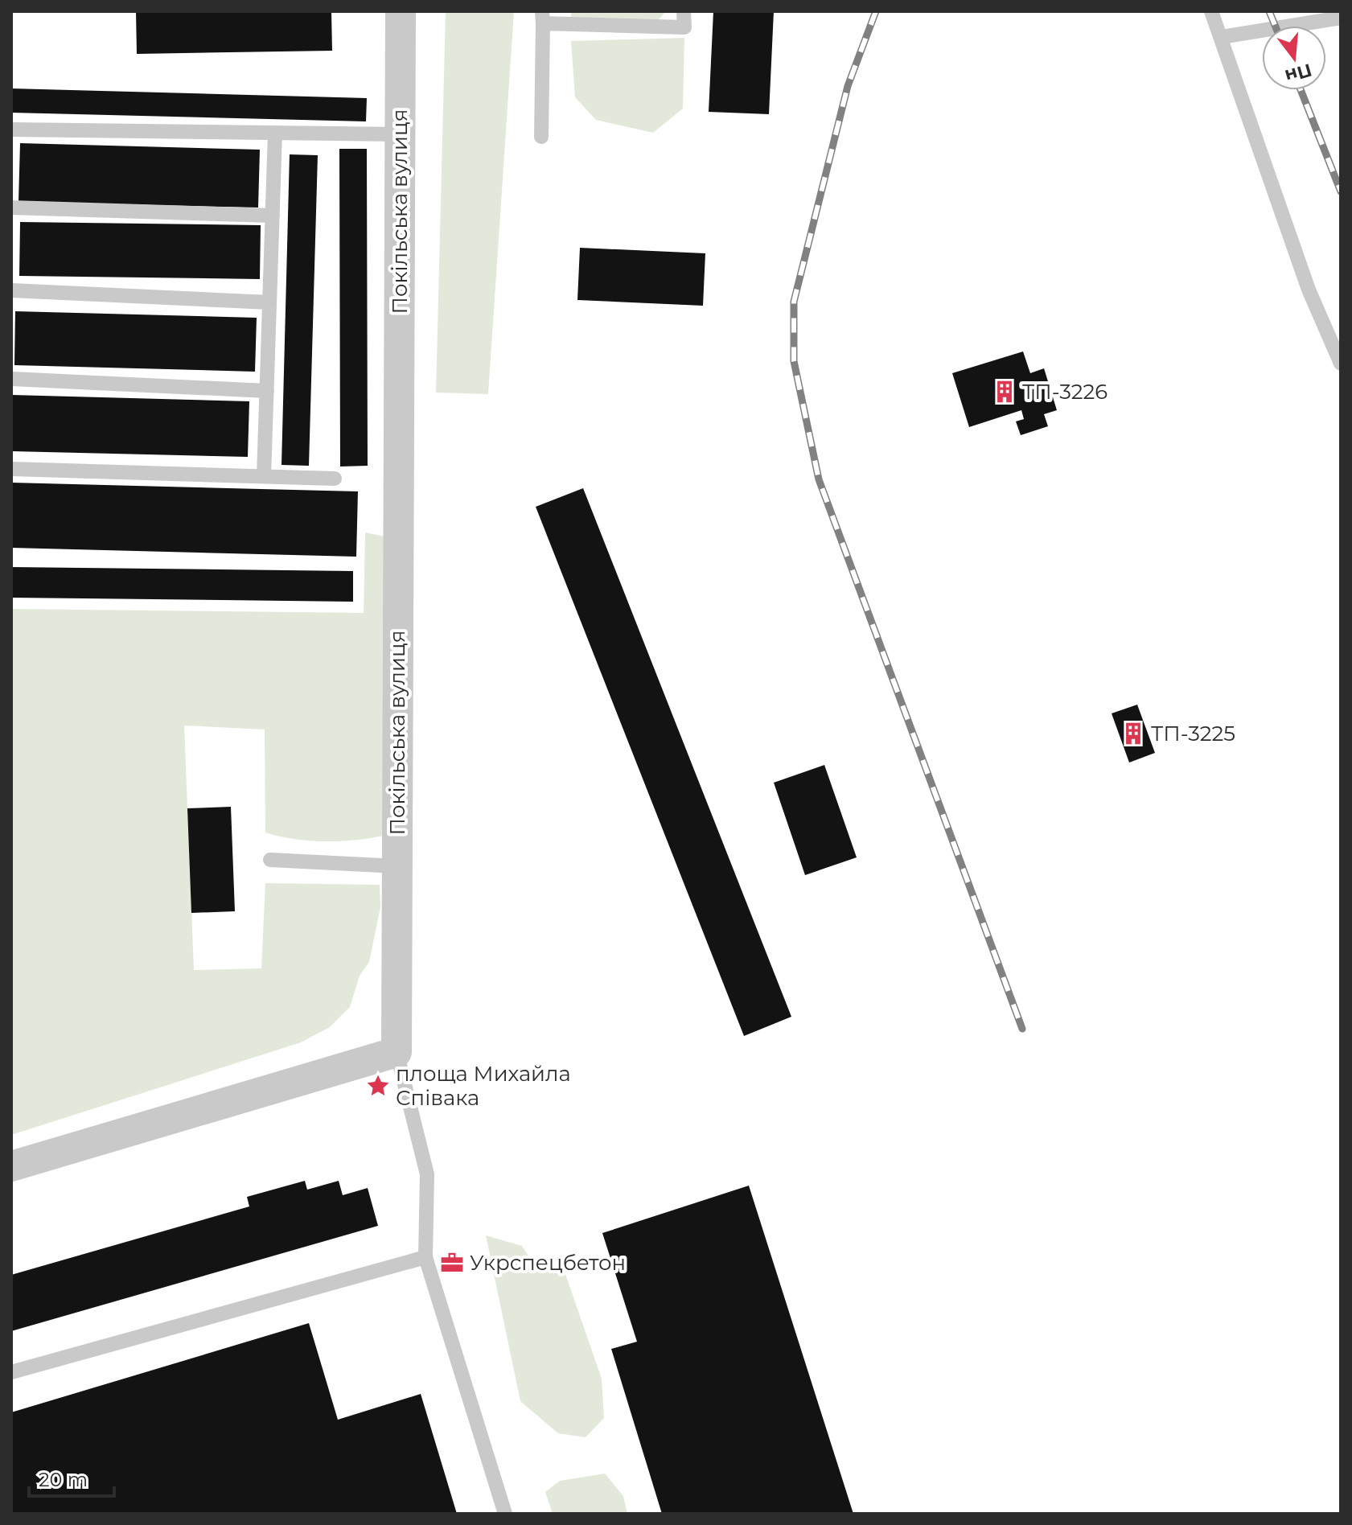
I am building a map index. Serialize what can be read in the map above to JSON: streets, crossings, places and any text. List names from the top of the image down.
{
  "streets": {
    "street": ["Покільська вулиця"]
  },
  "places": {
    "building": ["ТП-3226", "ТП-3225"],
    "place": ["площа Михайла Співака"],
    "office": ["Укрспецбетон"]
  },
  "scale_bar": "20 m",
  "north": "bottom"
}
